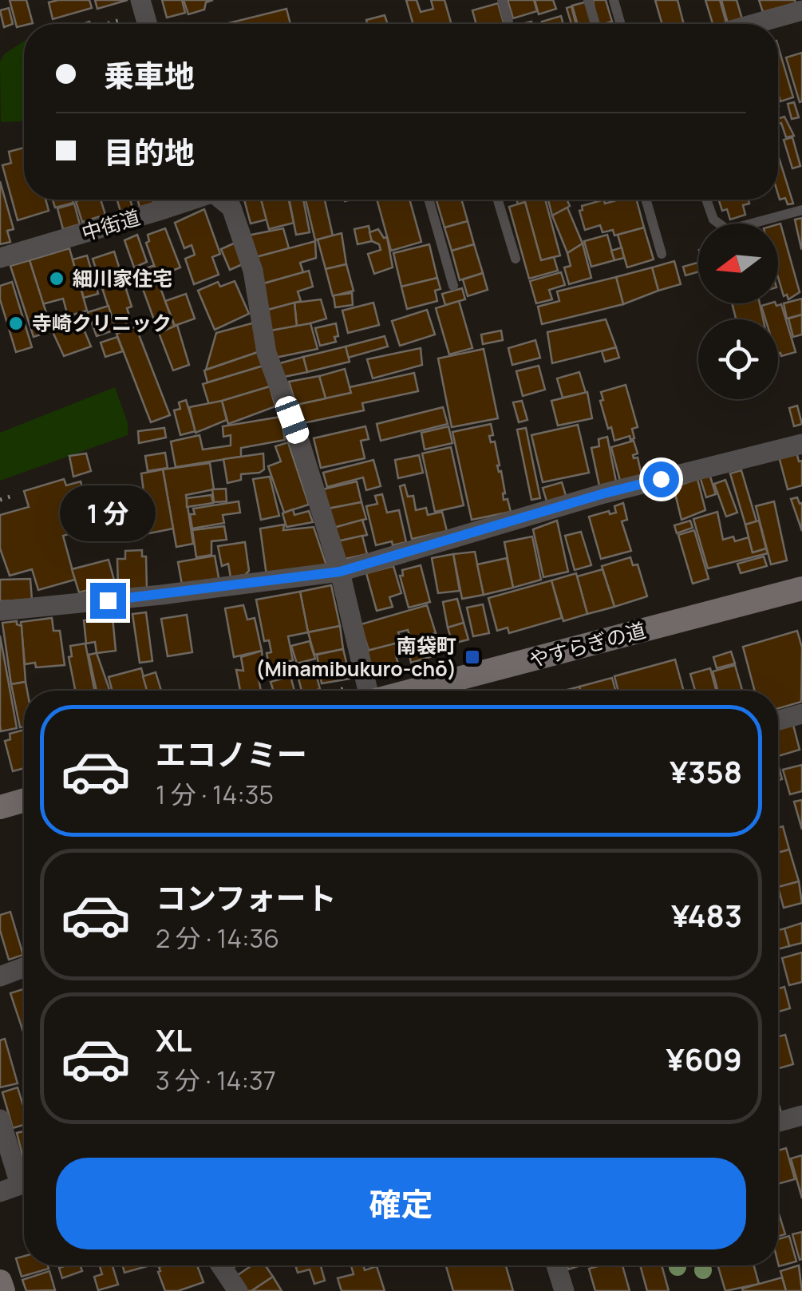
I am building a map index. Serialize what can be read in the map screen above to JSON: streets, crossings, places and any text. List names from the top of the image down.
{
  "streets": {
    "street": ["中街道", "やすらぎの道"]
  },
  "places": {
    "other": ["細川家住宅", "寺崎クリニック"],
    "transit": ["南袋町 (Minamibukuro-chō)"]
  },
  "north": "left",
  "page": {
    "banner": ["乗車地", "目的地"],
    "bubble": "1 分",
    "list": [
      {
        "name": "エコノミー",
        "note": "1 分 · 14:35",
        "value": "¥358"
      },
      {
        "name": "コンフォート",
        "note": "2 分 · 14:36",
        "value": "¥483"
      },
      {
        "name": "XL",
        "note": "3 分 · 14:37",
        "value": "¥609"
      }
    ],
    "buttons": "確定"
  }
}
